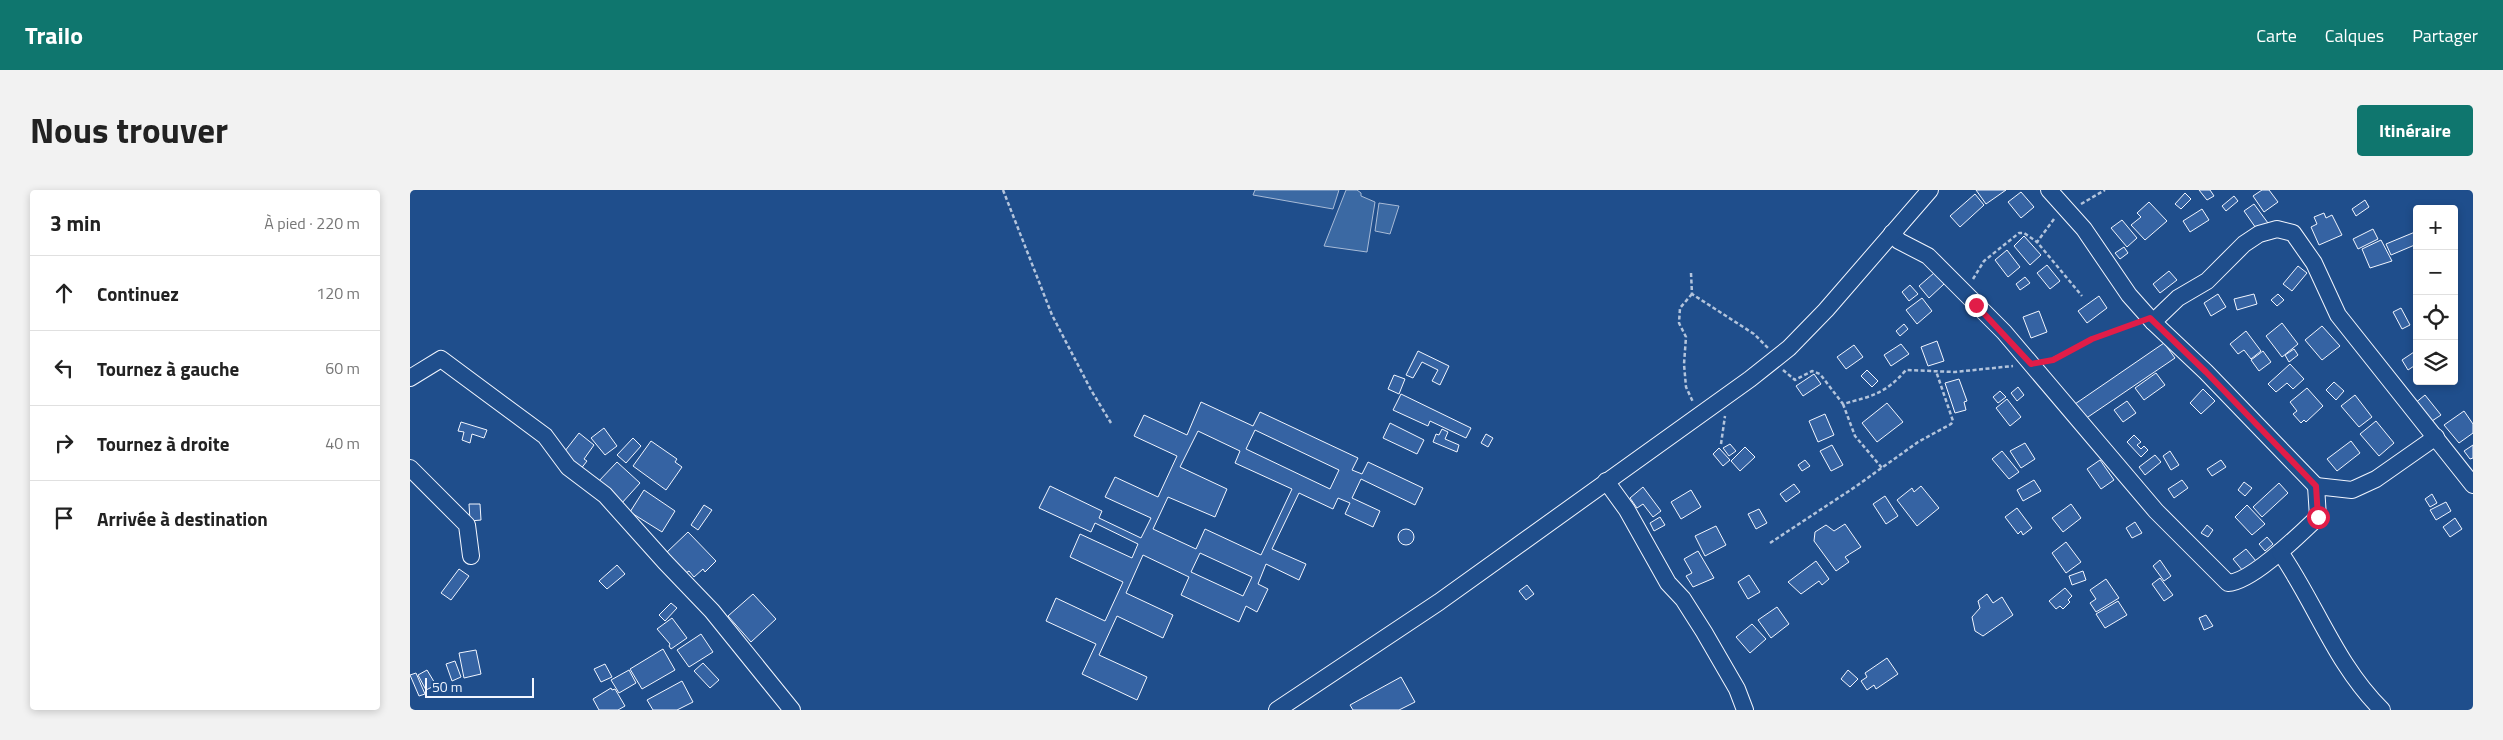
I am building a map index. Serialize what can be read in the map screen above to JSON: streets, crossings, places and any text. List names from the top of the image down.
{
  "scale_bar": "50 m",
  "page": {
    "header": "Trailo",
    "nav": ["Carte", "Calques", "Partager"],
    "title": "Nous trouver",
    "buttons": "Itinéraire",
    "heading": ["3 min", "À pied · 220 m"],
    "map_buttons": ["+", "−"],
    "list": [
      ["Continuez", "120 m"],
      ["Tournez à gauche", "60 m"],
      ["Tournez à droite", "40 m"],
      "Arrivée à destination"
    ],
    "scale": "50 m"
  }
}
